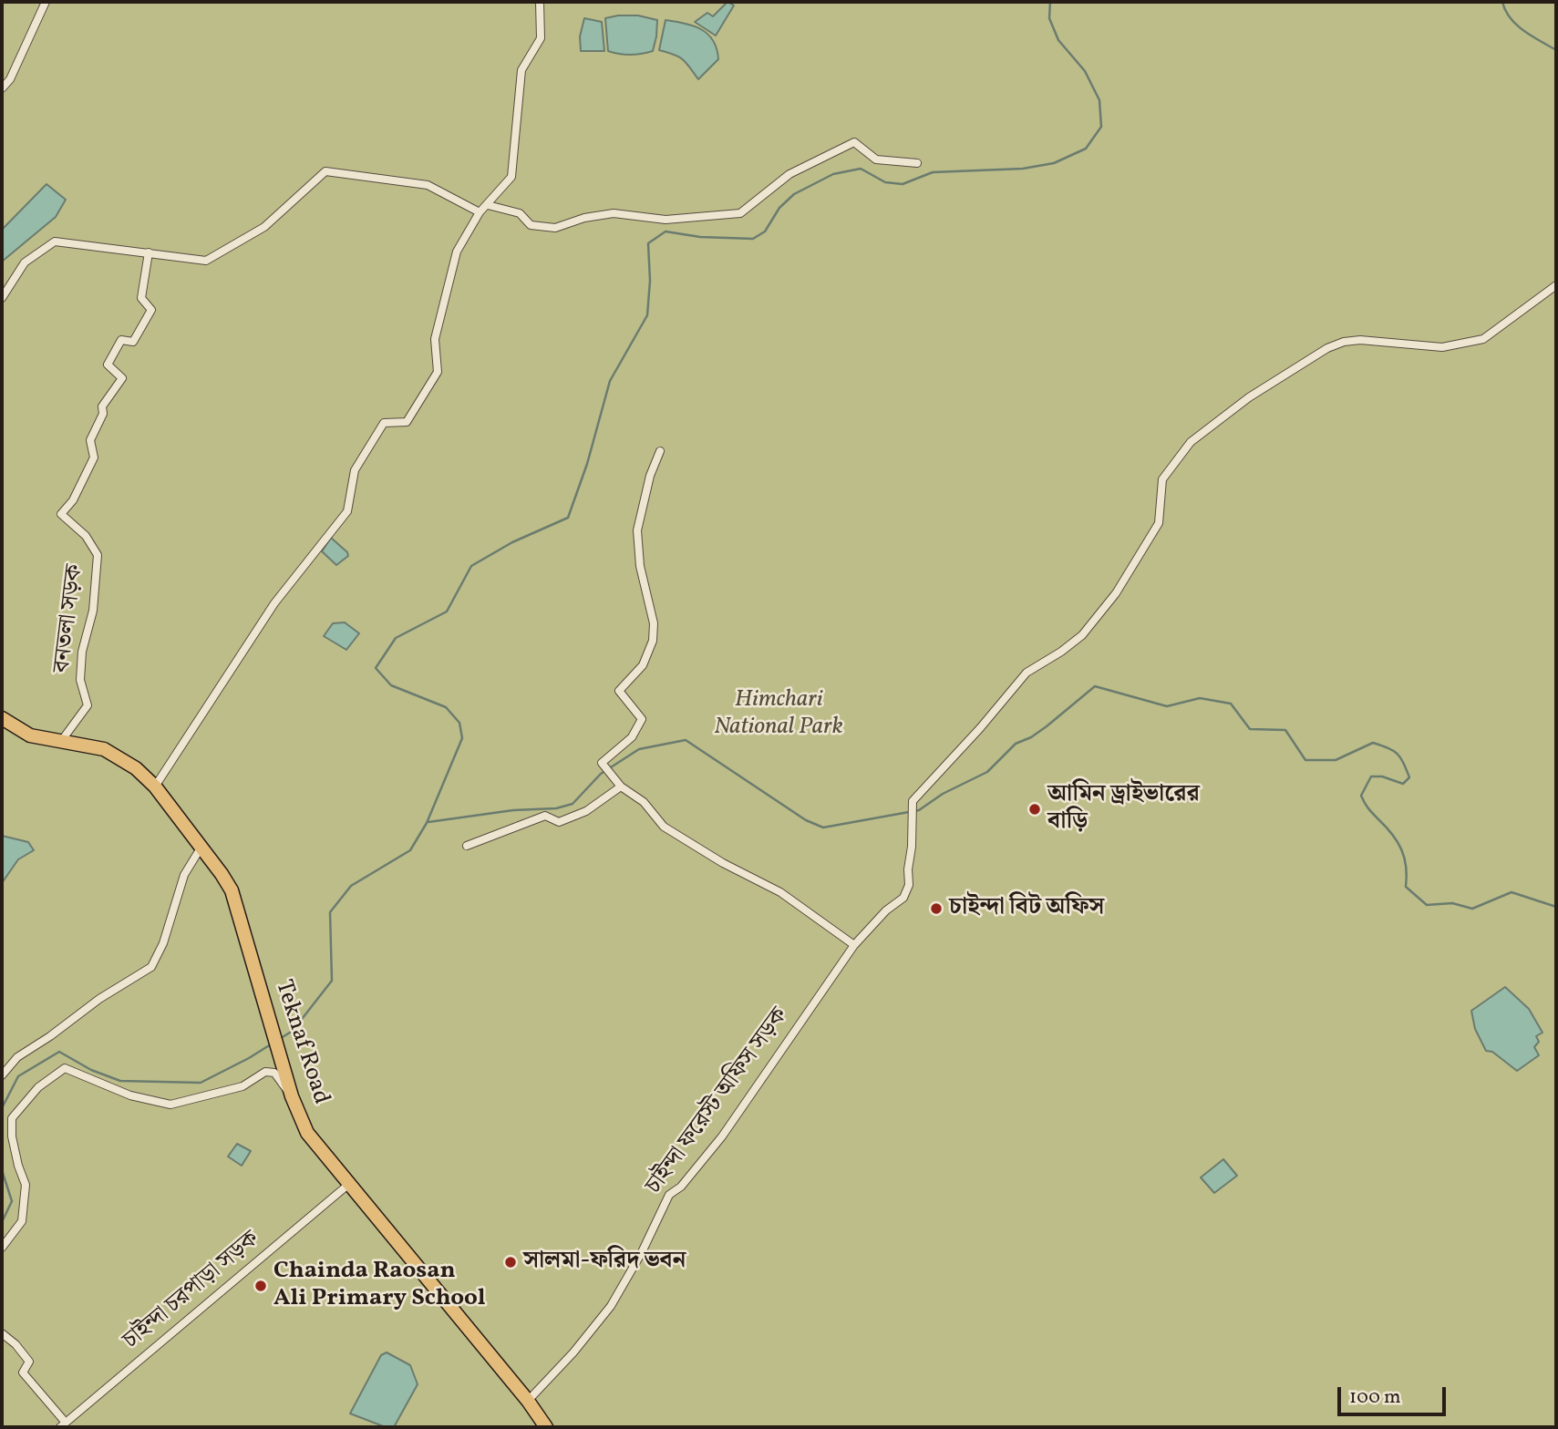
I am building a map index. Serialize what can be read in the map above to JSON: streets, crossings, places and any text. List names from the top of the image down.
{
  "streets": {
    "highway": ["Teknaf Road"],
    "street": ["বনতলা সড়ক", "চাইন্দা ফরেস্ট অফিস সড়ক", "চাইন্দা চরপাড়া সড়ক"]
  },
  "crossings": [
    ["বনতলা সড়ক", "Teknaf Road"],
    ["Teknaf Road", "চাইন্দা ফরেস্ট অফিস সড়ক"],
    ["Teknaf Road", "চাইন্দা চরপাড়া সড়ক"]
  ],
  "parks": ["Himchari National Park"],
  "places": [
    "আমিন ড্রাইভারের বাড়ি",
    "চাইন্দা বিট অফিস",
    "সালমা-ফরিদ ভবন",
    "Chainda Raosan Ali Primary School"
  ],
  "scale_bar": "100 m"
}
